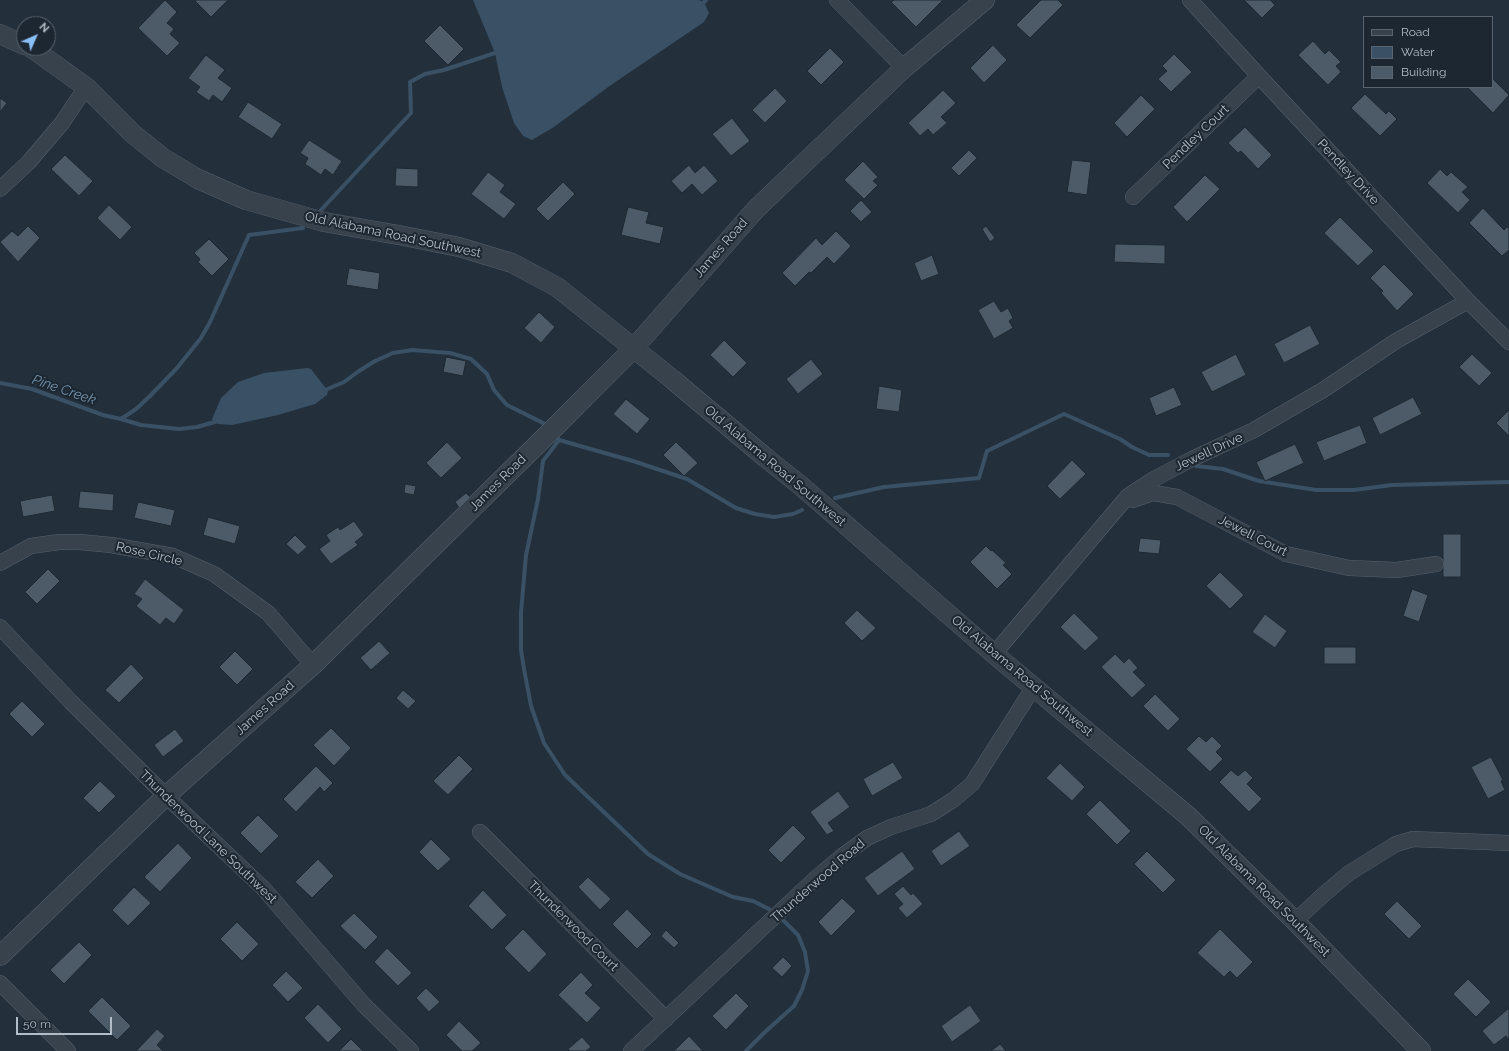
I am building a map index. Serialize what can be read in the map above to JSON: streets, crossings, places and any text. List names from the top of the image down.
{
  "streets": {
    "street": [
      "Pendley Court",
      "Pendley Drive",
      "Old Alabama Road Southwest",
      "James Road",
      "Jewell Drive",
      "Jewell Court",
      "Rose Circle",
      "Thunderwood Lane Southwest",
      "Thunderwood Road",
      "Thunderwood Court"
    ]
  },
  "crossings": [
    ["Pendley Court", "Pendley Drive"],
    ["Pendley Drive", "Jewell Drive"],
    ["Old Alabama Road Southwest", "James Road"],
    ["Old Alabama Road Southwest", "Jewell Drive"],
    ["Old Alabama Road Southwest", "Thunderwood Road"],
    ["James Road", "Rose Circle"],
    ["James Road", "Thunderwood Lane Southwest"],
    ["Jewell Drive", "Jewell Court"],
    ["Thunderwood Road", "Thunderwood Court"]
  ],
  "water": ["Pine Creek"],
  "legend": ["Road", "Water", "Building"],
  "scale_bar": "50 m",
  "north": "top right"
}
